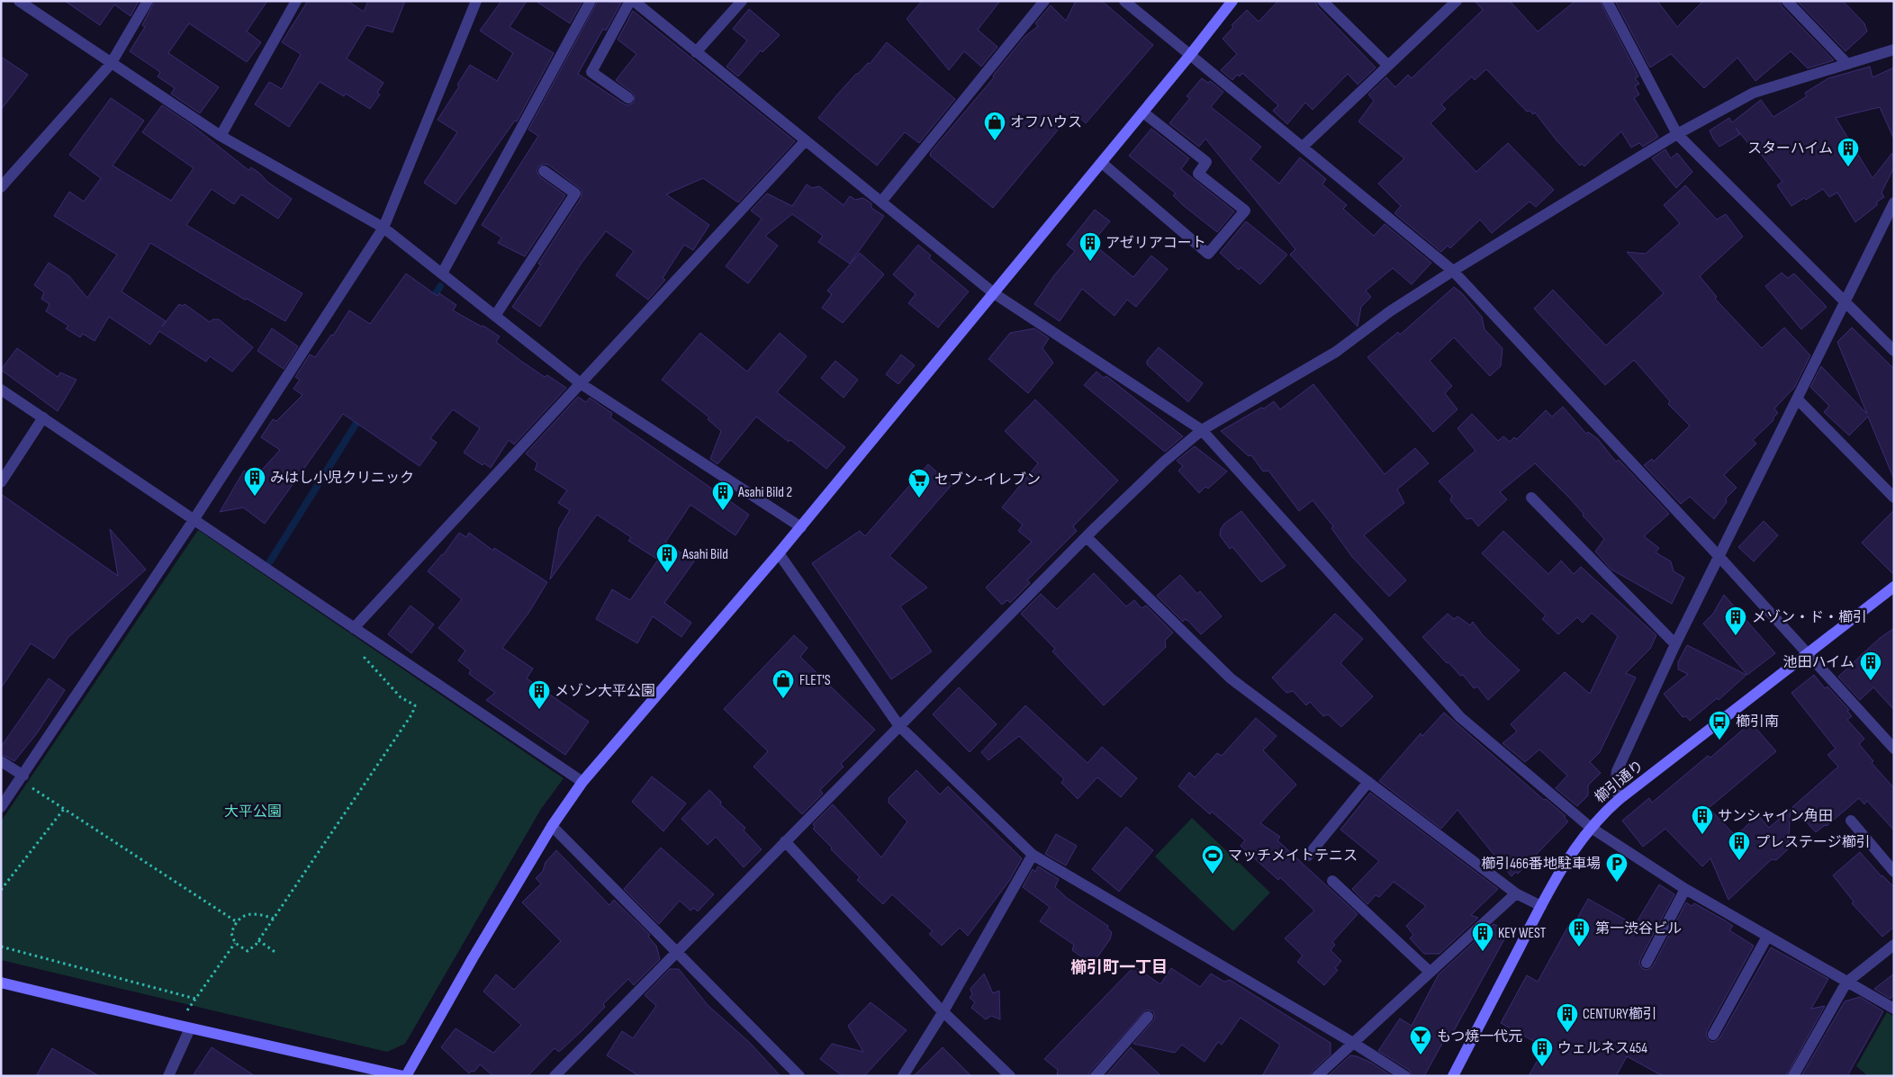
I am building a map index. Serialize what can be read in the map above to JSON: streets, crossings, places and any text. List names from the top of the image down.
{
  "streets": {
    "street": ["櫛引通り"]
  },
  "districts": ["櫛引町一丁目"],
  "parks": ["大平公園"],
  "places": {
    "shop": ["オフハウス", "FLET'S"],
    "building": [
      "スターハイム",
      "アゼリアコート",
      "みはし小児クリニック",
      "Asahi Bild 2",
      "Asahi Bild",
      "メゾン・ド・櫛引",
      "池田ハイム",
      "メゾン大平公園",
      "サンシャイン角田",
      "プレステージ櫛引",
      "第一渋谷ビル",
      "KEY WEST",
      "CENTURY櫛引",
      "ウェルネス454"
    ],
    "supermarket": ["セブン-イレブン"],
    "bus stop": ["櫛引南"],
    "sports": ["マッチメイトテニス"],
    "parking": ["櫛引466番地駐車場"],
    "bar": ["もつ焼一代元"]
  }
}
